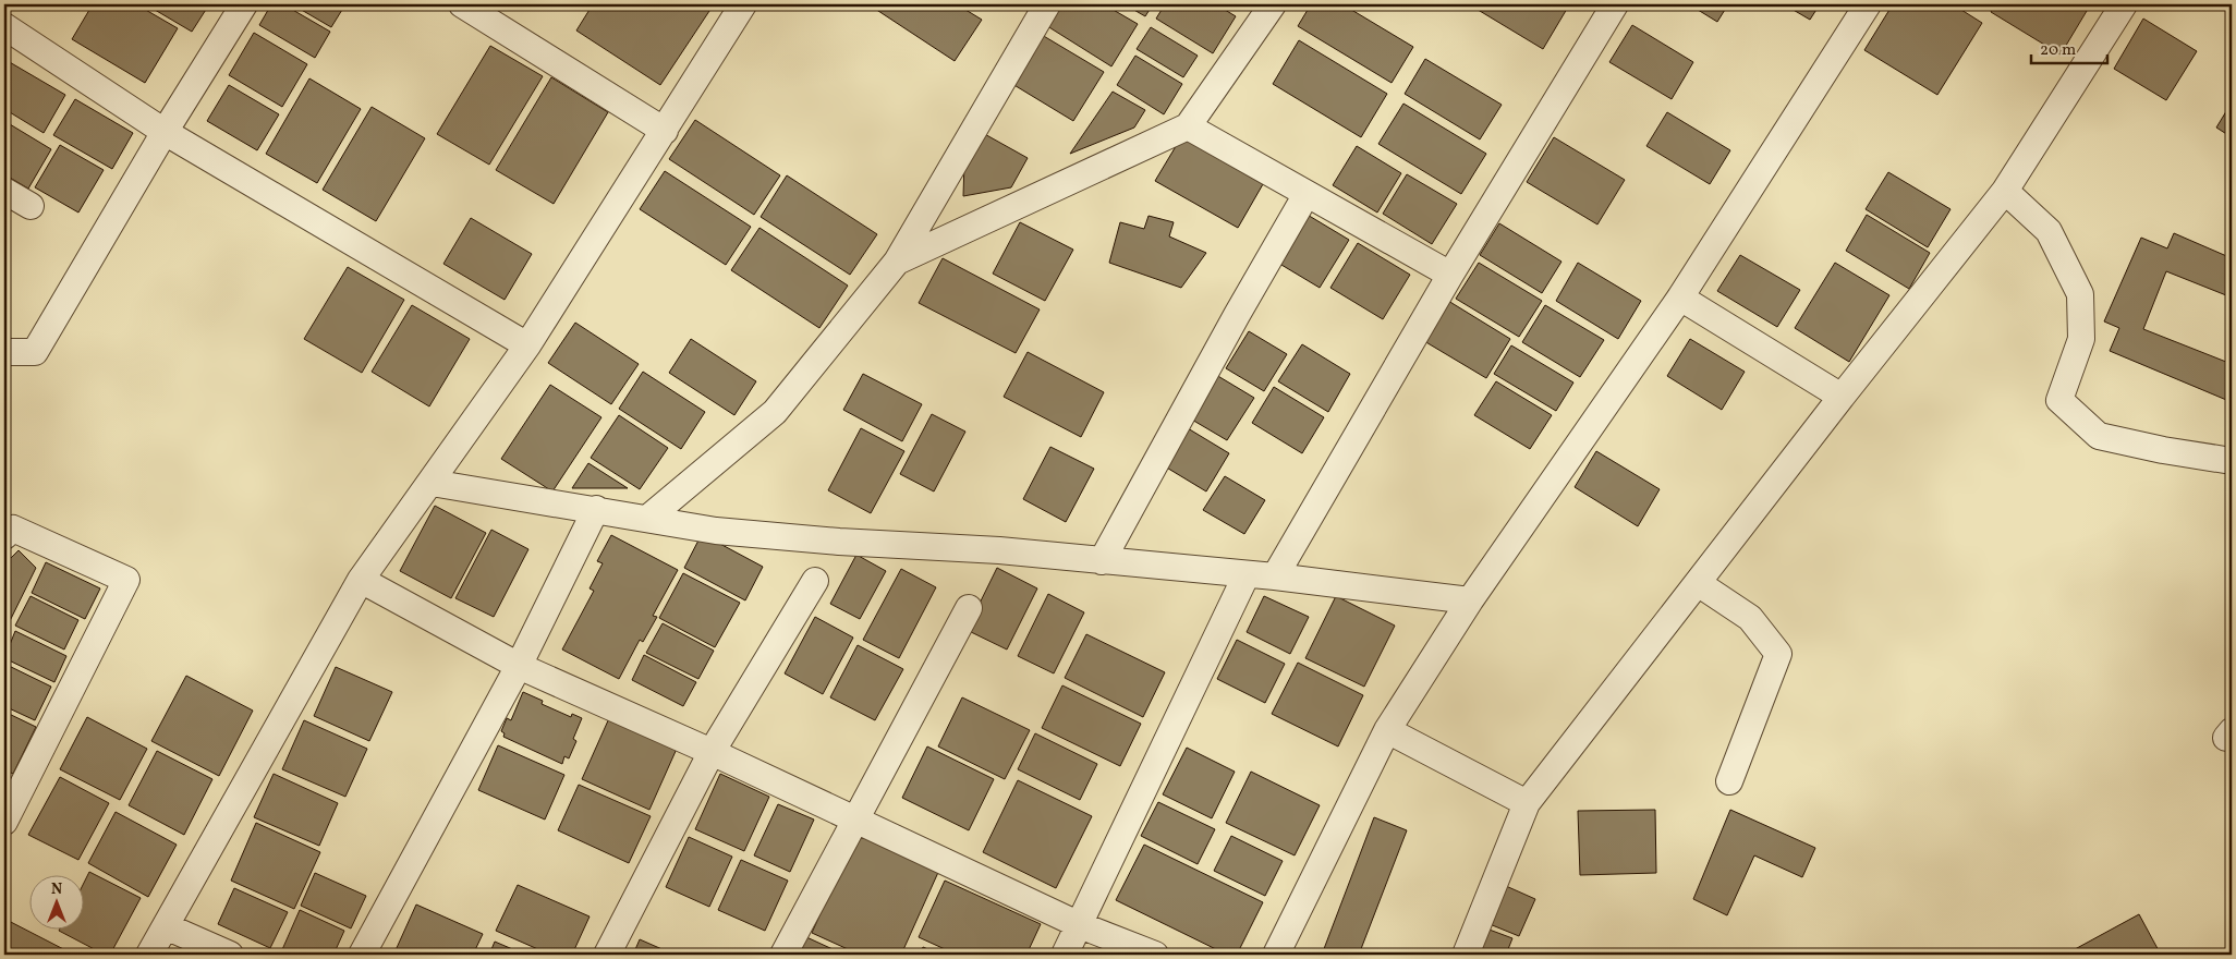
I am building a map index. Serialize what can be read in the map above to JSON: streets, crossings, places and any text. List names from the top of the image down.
{
  "scale_bar": "20 m",
  "north": "top"
}
